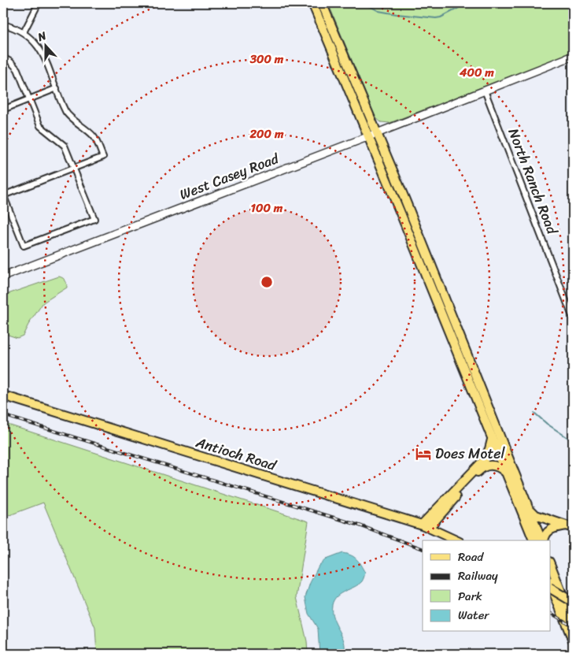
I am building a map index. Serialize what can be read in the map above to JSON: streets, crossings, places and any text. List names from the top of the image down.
{
  "streets": {
    "main road": ["West Casey Road", "Antioch Road"],
    "street": ["North Ranch Road"]
  },
  "crossings": [
    ["West Casey Road", "North Ranch Road"]
  ],
  "places": {
    "hotel": ["Does Motel"]
  },
  "legend": [
    "Road",
    "Railway",
    "Park",
    "Water"
  ],
  "north": "top",
  "rings": [
    "300 m",
    "400 m",
    "200 m",
    "100 m"
  ]
}
